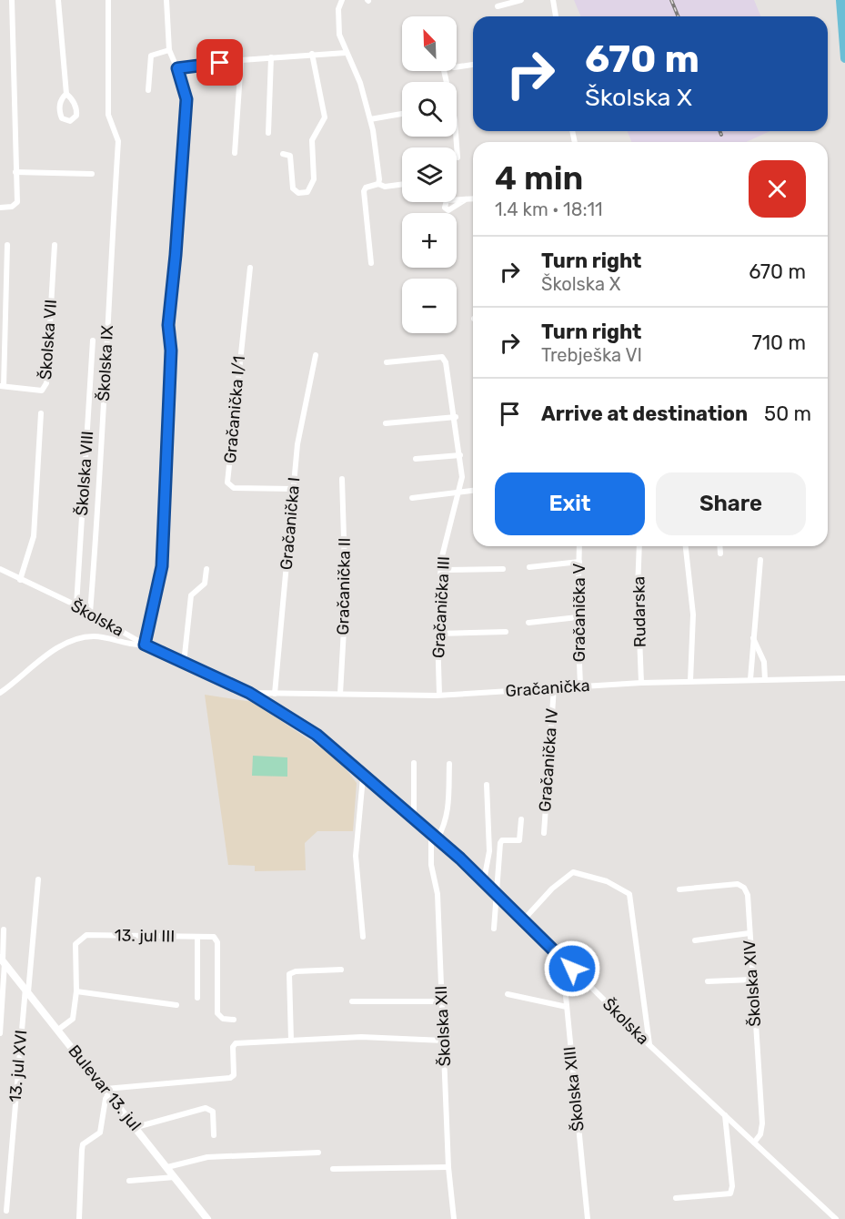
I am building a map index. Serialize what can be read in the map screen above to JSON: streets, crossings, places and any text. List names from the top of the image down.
{
  "streets": {
    "street": [
      "Školska VII",
      "Školska IX",
      "Gračanička I/1",
      "Školska VIII",
      "Gračanička I",
      "Gračanička II",
      "Gračanička III",
      "Rudarska",
      "Gračanička V",
      "Školska",
      "Gračanička",
      "Gračanička IV",
      "13. jul III",
      "Školska XIV",
      "Školska XII",
      "13. jul XVI",
      "Bulevar 13. jul",
      "Školska XIII"
    ]
  },
  "crossings": [
    ["Školska IX", "Školska"],
    ["Gračanička I/1", "Gračanička I"],
    ["Školska VIII", "Školska"],
    ["Gračanička I", "Gračanička"],
    ["Gračanička II", "Gračanička"],
    ["Gračanička III", "Gračanička"],
    ["Rudarska", "Gračanička"],
    ["Gračanička V", "Gračanička"],
    ["Školska", "Gračanička"],
    ["Školska", "Školska XIV"],
    ["Školska", "Školska XII"],
    ["Školska", "Školska XIII"],
    ["Gračanička", "Gračanička IV"],
    ["13. jul III", "Bulevar 13. jul"],
    ["13. jul XVI", "Bulevar 13. jul"]
  ],
  "north": "top left",
  "page": {
    "map_buttons": ["+", "−"],
    "turn": ["670 m", "Školska X"],
    "heading": ["4 min", "1.4 km · 18:11"],
    "list": [
      {
        "name": "Turn right",
        "note": "Školska X",
        "value": "670 m"
      },
      {
        "name": "Turn right",
        "note": "Trebješka VI",
        "value": "710 m"
      },
      {
        "name": "Arrive at destination",
        "value": "50 m"
      }
    ],
    "buttons": ["Exit", "Share"]
  }
}
